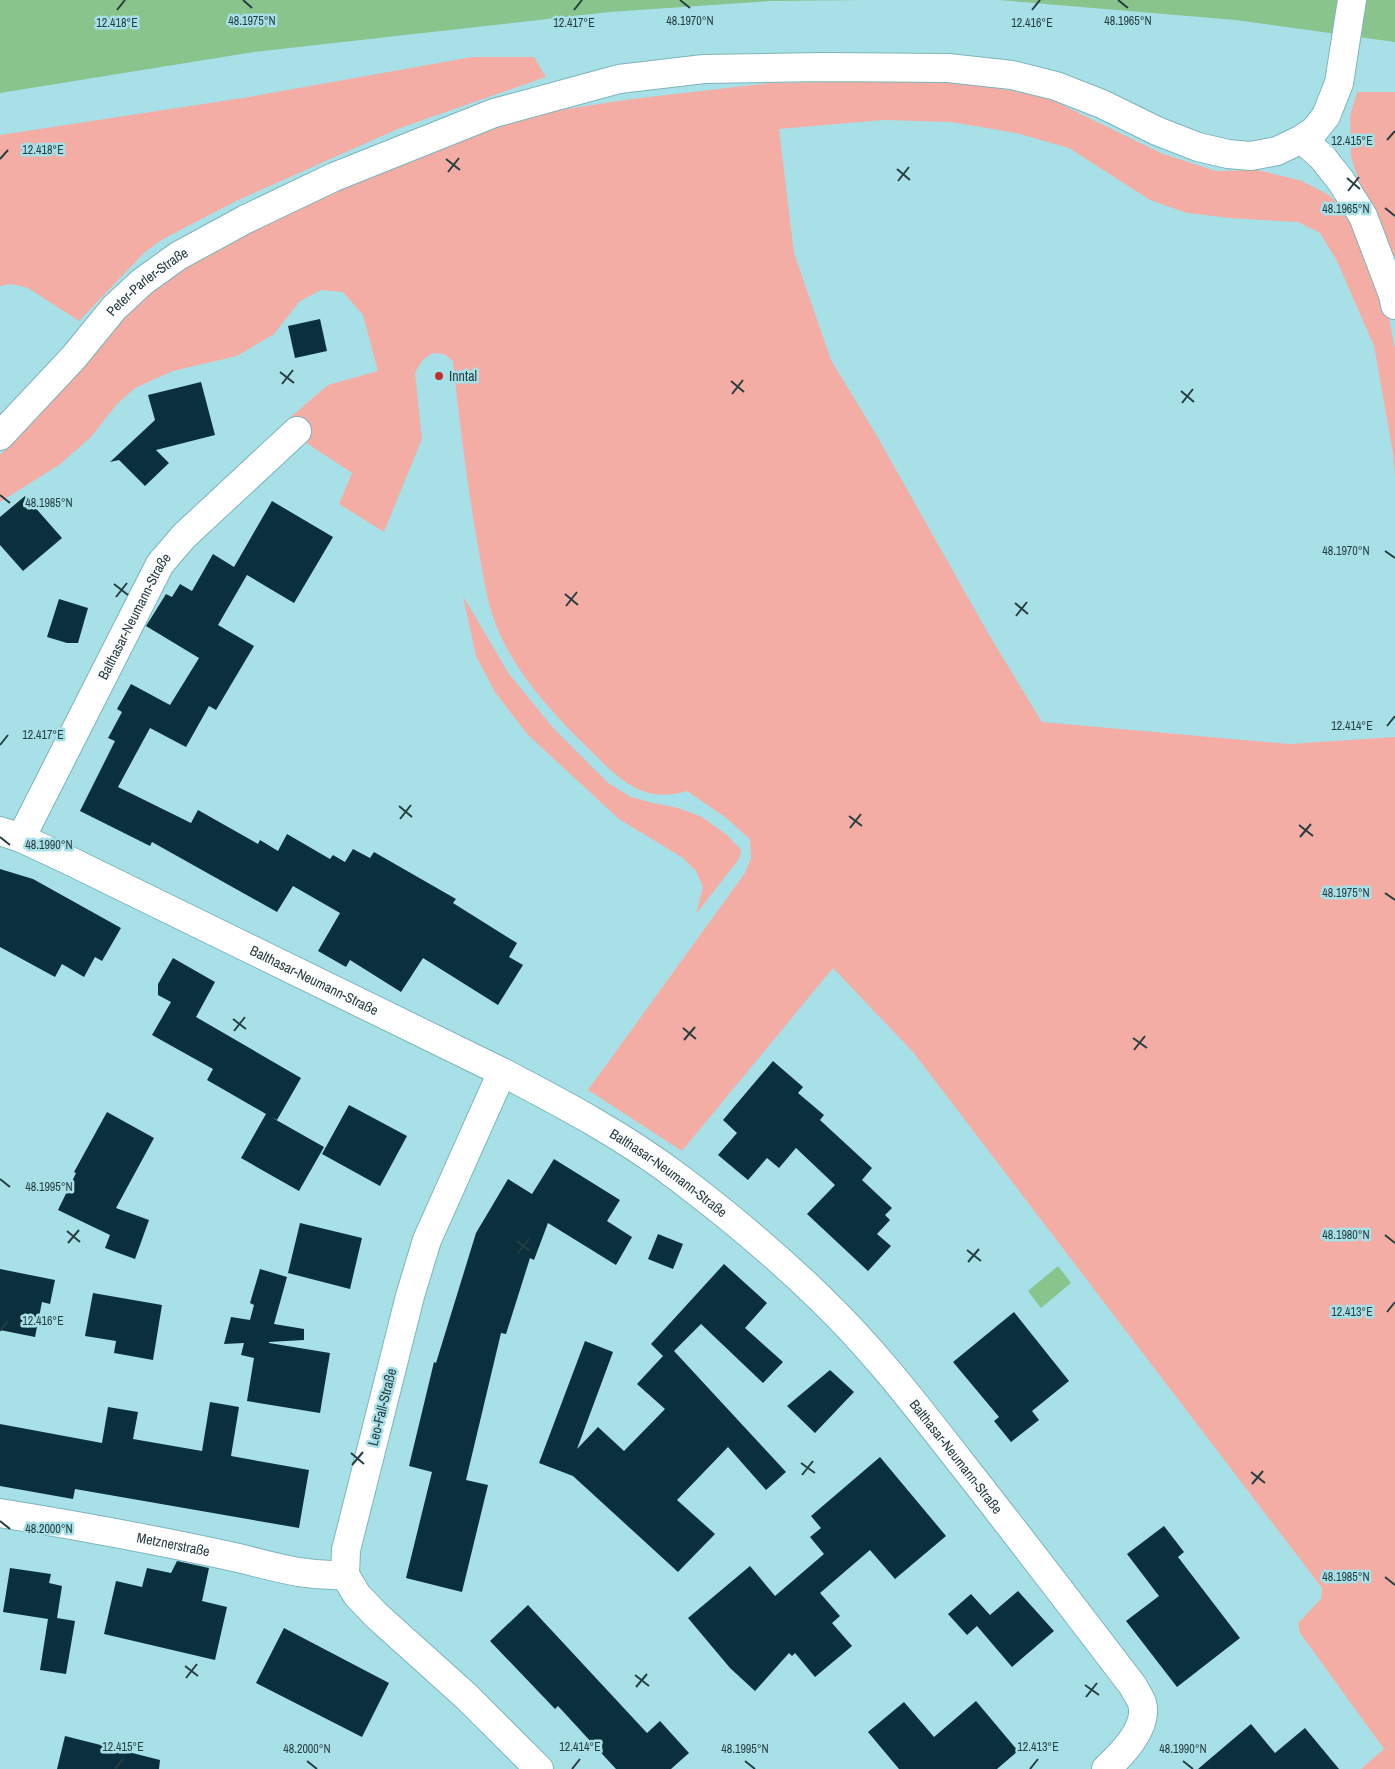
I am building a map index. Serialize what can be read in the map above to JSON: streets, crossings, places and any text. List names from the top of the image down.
{
  "streets": {
    "street": [
      "Peter-Parler-Straße",
      "Balthasar-Neumann-Straße",
      "Leo-Fall-Straße",
      "Metznerstraße"
    ]
  },
  "crossings": [
    ["Balthasar-Neumann-Straße", "Leo-Fall-Straße"],
    ["Leo-Fall-Straße", "Metznerstraße"]
  ],
  "places": ["Inntal"],
  "coordinates": [
    "48.1975°N",
    "48.1970°N",
    "48.1965°N",
    "12.418°E",
    "12.417°E",
    "12.416°E",
    "12.415°E",
    "48.1985°N",
    "12.414°E",
    "48.1990°N",
    "48.1995°N",
    "48.1980°N",
    "12.413°E",
    "48.2000°N"
  ]
}
